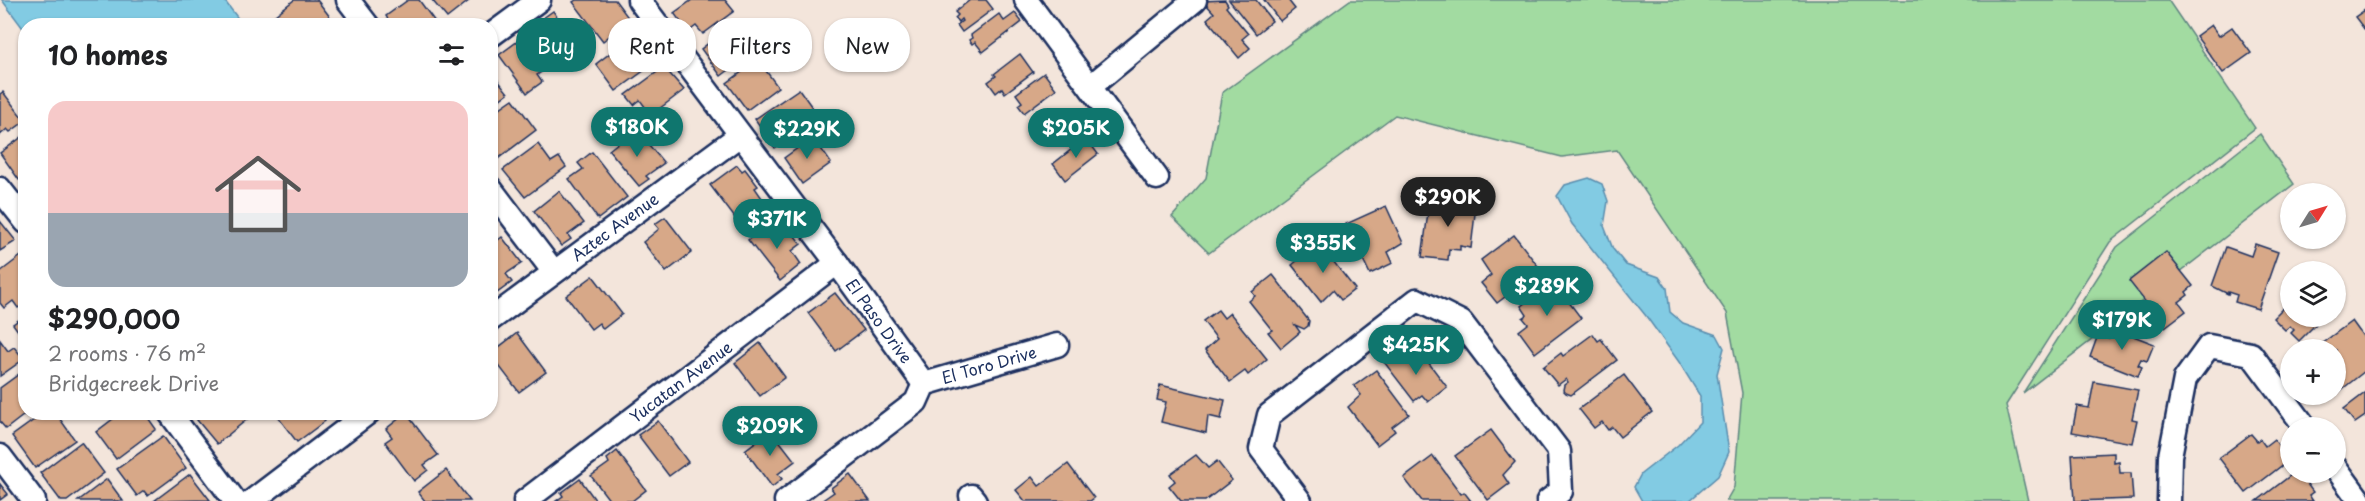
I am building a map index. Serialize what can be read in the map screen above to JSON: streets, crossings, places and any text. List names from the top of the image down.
{
  "streets": {
    "street": [
      "Aztec Avenue",
      "El Paso Drive",
      "El Toro Drive",
      "Yucatan Avenue"
    ]
  },
  "crossings": [
    ["Aztec Avenue", "El Paso Drive"],
    ["El Paso Drive", "El Toro Drive"],
    ["El Paso Drive", "Yucatan Avenue"]
  ],
  "north": "top right",
  "page": {
    "chip": [
      "Buy",
      "Rent",
      "Filters",
      "New"
    ],
    "heading": "10 homes",
    "list": [
      {
        "name": "$290,000",
        "note": "2 rooms · 76 m² · Bridgecreek Drive"
      }
    ],
    "price": [
      "$180K",
      "$205K",
      "$229K",
      "$290K",
      "$371K",
      "$355K",
      "$289K",
      "$179K",
      "$425K",
      "$209K"
    ],
    "map_buttons": ["+", "−"]
  }
}
